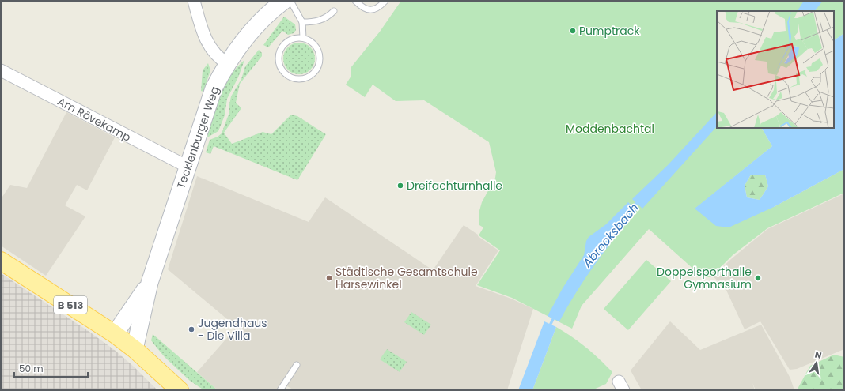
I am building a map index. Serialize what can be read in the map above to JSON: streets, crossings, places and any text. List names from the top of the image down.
{
  "streets": {
    "main road": ["B 513"],
    "street": ["Am Rövekamp", "Tecklenburger Weg"]
  },
  "crossings": [
    ["Am Rövekamp", "Tecklenburger Weg"],
    ["Tecklenburger Weg", "B 513"]
  ],
  "water": ["Abrooksbach"],
  "parks": ["Moddenbachtal"],
  "places": [
    "Pumptrack",
    "Dreifachturnhalle",
    "Städtische Gesamtschule Harsewinkel",
    "Doppelsporthalle Gymnasium",
    "Jugendhaus - Die Villa"
  ],
  "scale_bar": "50 m",
  "north": "top"
}
